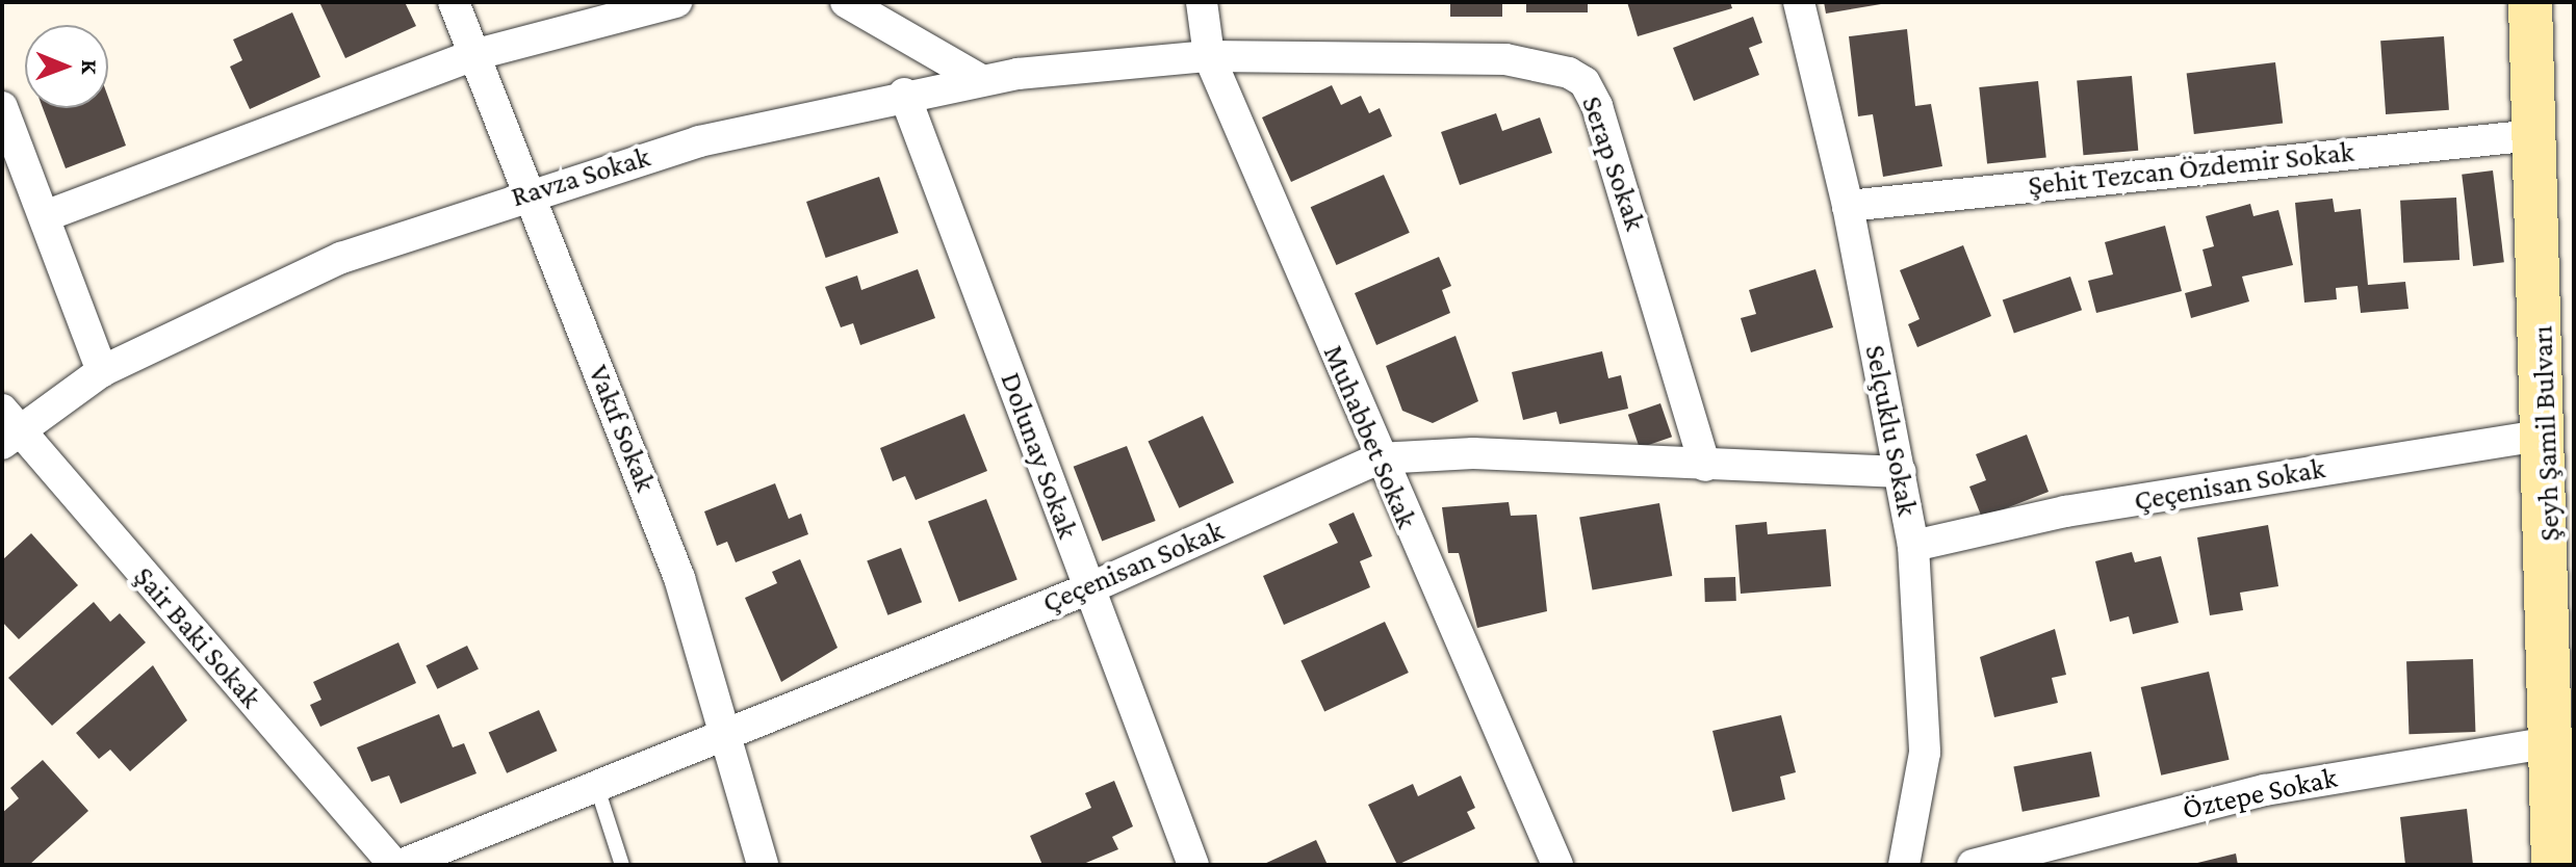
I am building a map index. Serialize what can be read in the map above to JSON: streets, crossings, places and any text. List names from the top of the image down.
{
  "streets": {
    "main road": ["Şeyh Şamil Bulvarı"],
    "street": [
      "Serap Sokak",
      "Şehit Tezcan Özdemir Sokak",
      "Ravza Sokak",
      "Vakıf Sokak",
      "Selçuklu Sokak",
      "Muhabbet Sokak",
      "Dolunay Sokak",
      "Çeçenisan Sokak",
      "Şair Baki Sokak",
      "Öztepe Sokak"
    ]
  },
  "crossings": [
    ["Serap Sokak", "Ravza Sokak"],
    ["Serap Sokak", "Muhabbet Sokak"],
    ["Serap Sokak", "Çeçenisan Sokak"],
    ["Şehit Tezcan Özdemir Sokak", "Selçuklu Sokak"],
    ["Şehit Tezcan Özdemir Sokak", "Şeyh Şamil Bulvarı"],
    ["Ravza Sokak", "Vakıf Sokak"],
    ["Ravza Sokak", "Muhabbet Sokak"],
    ["Ravza Sokak", "Dolunay Sokak"],
    ["Ravza Sokak", "Şair Baki Sokak"],
    ["Vakıf Sokak", "Çeçenisan Sokak"],
    ["Selçuklu Sokak", "Çeçenisan Sokak"],
    ["Şeyh Şamil Bulvarı", "Çeçenisan Sokak"],
    ["Şeyh Şamil Bulvarı", "Öztepe Sokak"],
    ["Muhabbet Sokak", "Çeçenisan Sokak"],
    ["Dolunay Sokak", "Çeçenisan Sokak"],
    ["Çeçenisan Sokak", "Şair Baki Sokak"]
  ],
  "north": "right"
}
